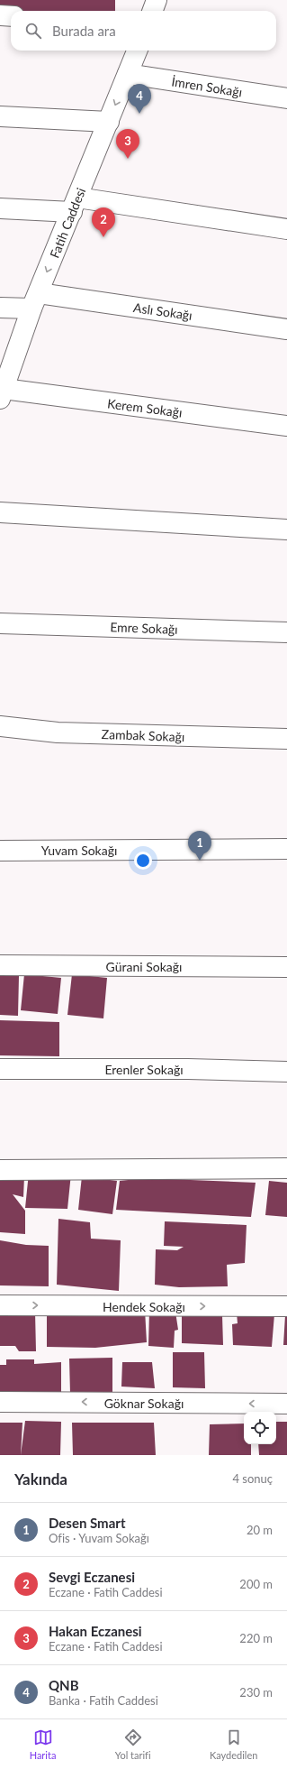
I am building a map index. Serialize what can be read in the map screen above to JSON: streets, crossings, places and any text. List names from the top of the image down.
{
  "streets": {
    "street": [
      "İmren Sokağı",
      "Fatih Caddesi",
      "Aslı Sokağı",
      "Kerem Sokağı",
      "Emre Sokağı",
      "Zambak Sokağı",
      "Yuvam Sokağı",
      "Gürani Sokağı",
      "Erenler Sokağı",
      "Hendek Sokağı",
      "Göknar Sokağı"
    ]
  },
  "crossings": [
    ["İmren Sokağı", "Fatih Caddesi"],
    ["Fatih Caddesi", "Aslı Sokağı"],
    ["Fatih Caddesi", "Kerem Sokağı"]
  ],
  "one_way": ["Fatih Caddesi", "Göknar Sokağı"],
  "page": {
    "search": "Burada ara",
    "pins": [
      "4",
      "3",
      "2",
      "1"
    ],
    "heading": ["Yakında", "4 sonuç"],
    "list": [
      {
        "mark": "1",
        "name": "Desen Smart",
        "note": "Ofis · Yuvam Sokağı",
        "value": "20 m"
      },
      {
        "mark": "2",
        "name": "Sevgi Eczanesi",
        "note": "Eczane · Fatih Caddesi",
        "value": "200 m"
      },
      {
        "mark": "3",
        "name": "Hakan Eczanesi",
        "note": "Eczane · Fatih Caddesi",
        "value": "220 m"
      },
      {
        "mark": "4",
        "name": "QNB",
        "note": "Banka · Fatih Caddesi",
        "value": "230 m"
      }
    ],
    "nav": ["Harita", "Yol tarifi", "Kaydedilen"]
  }
}
